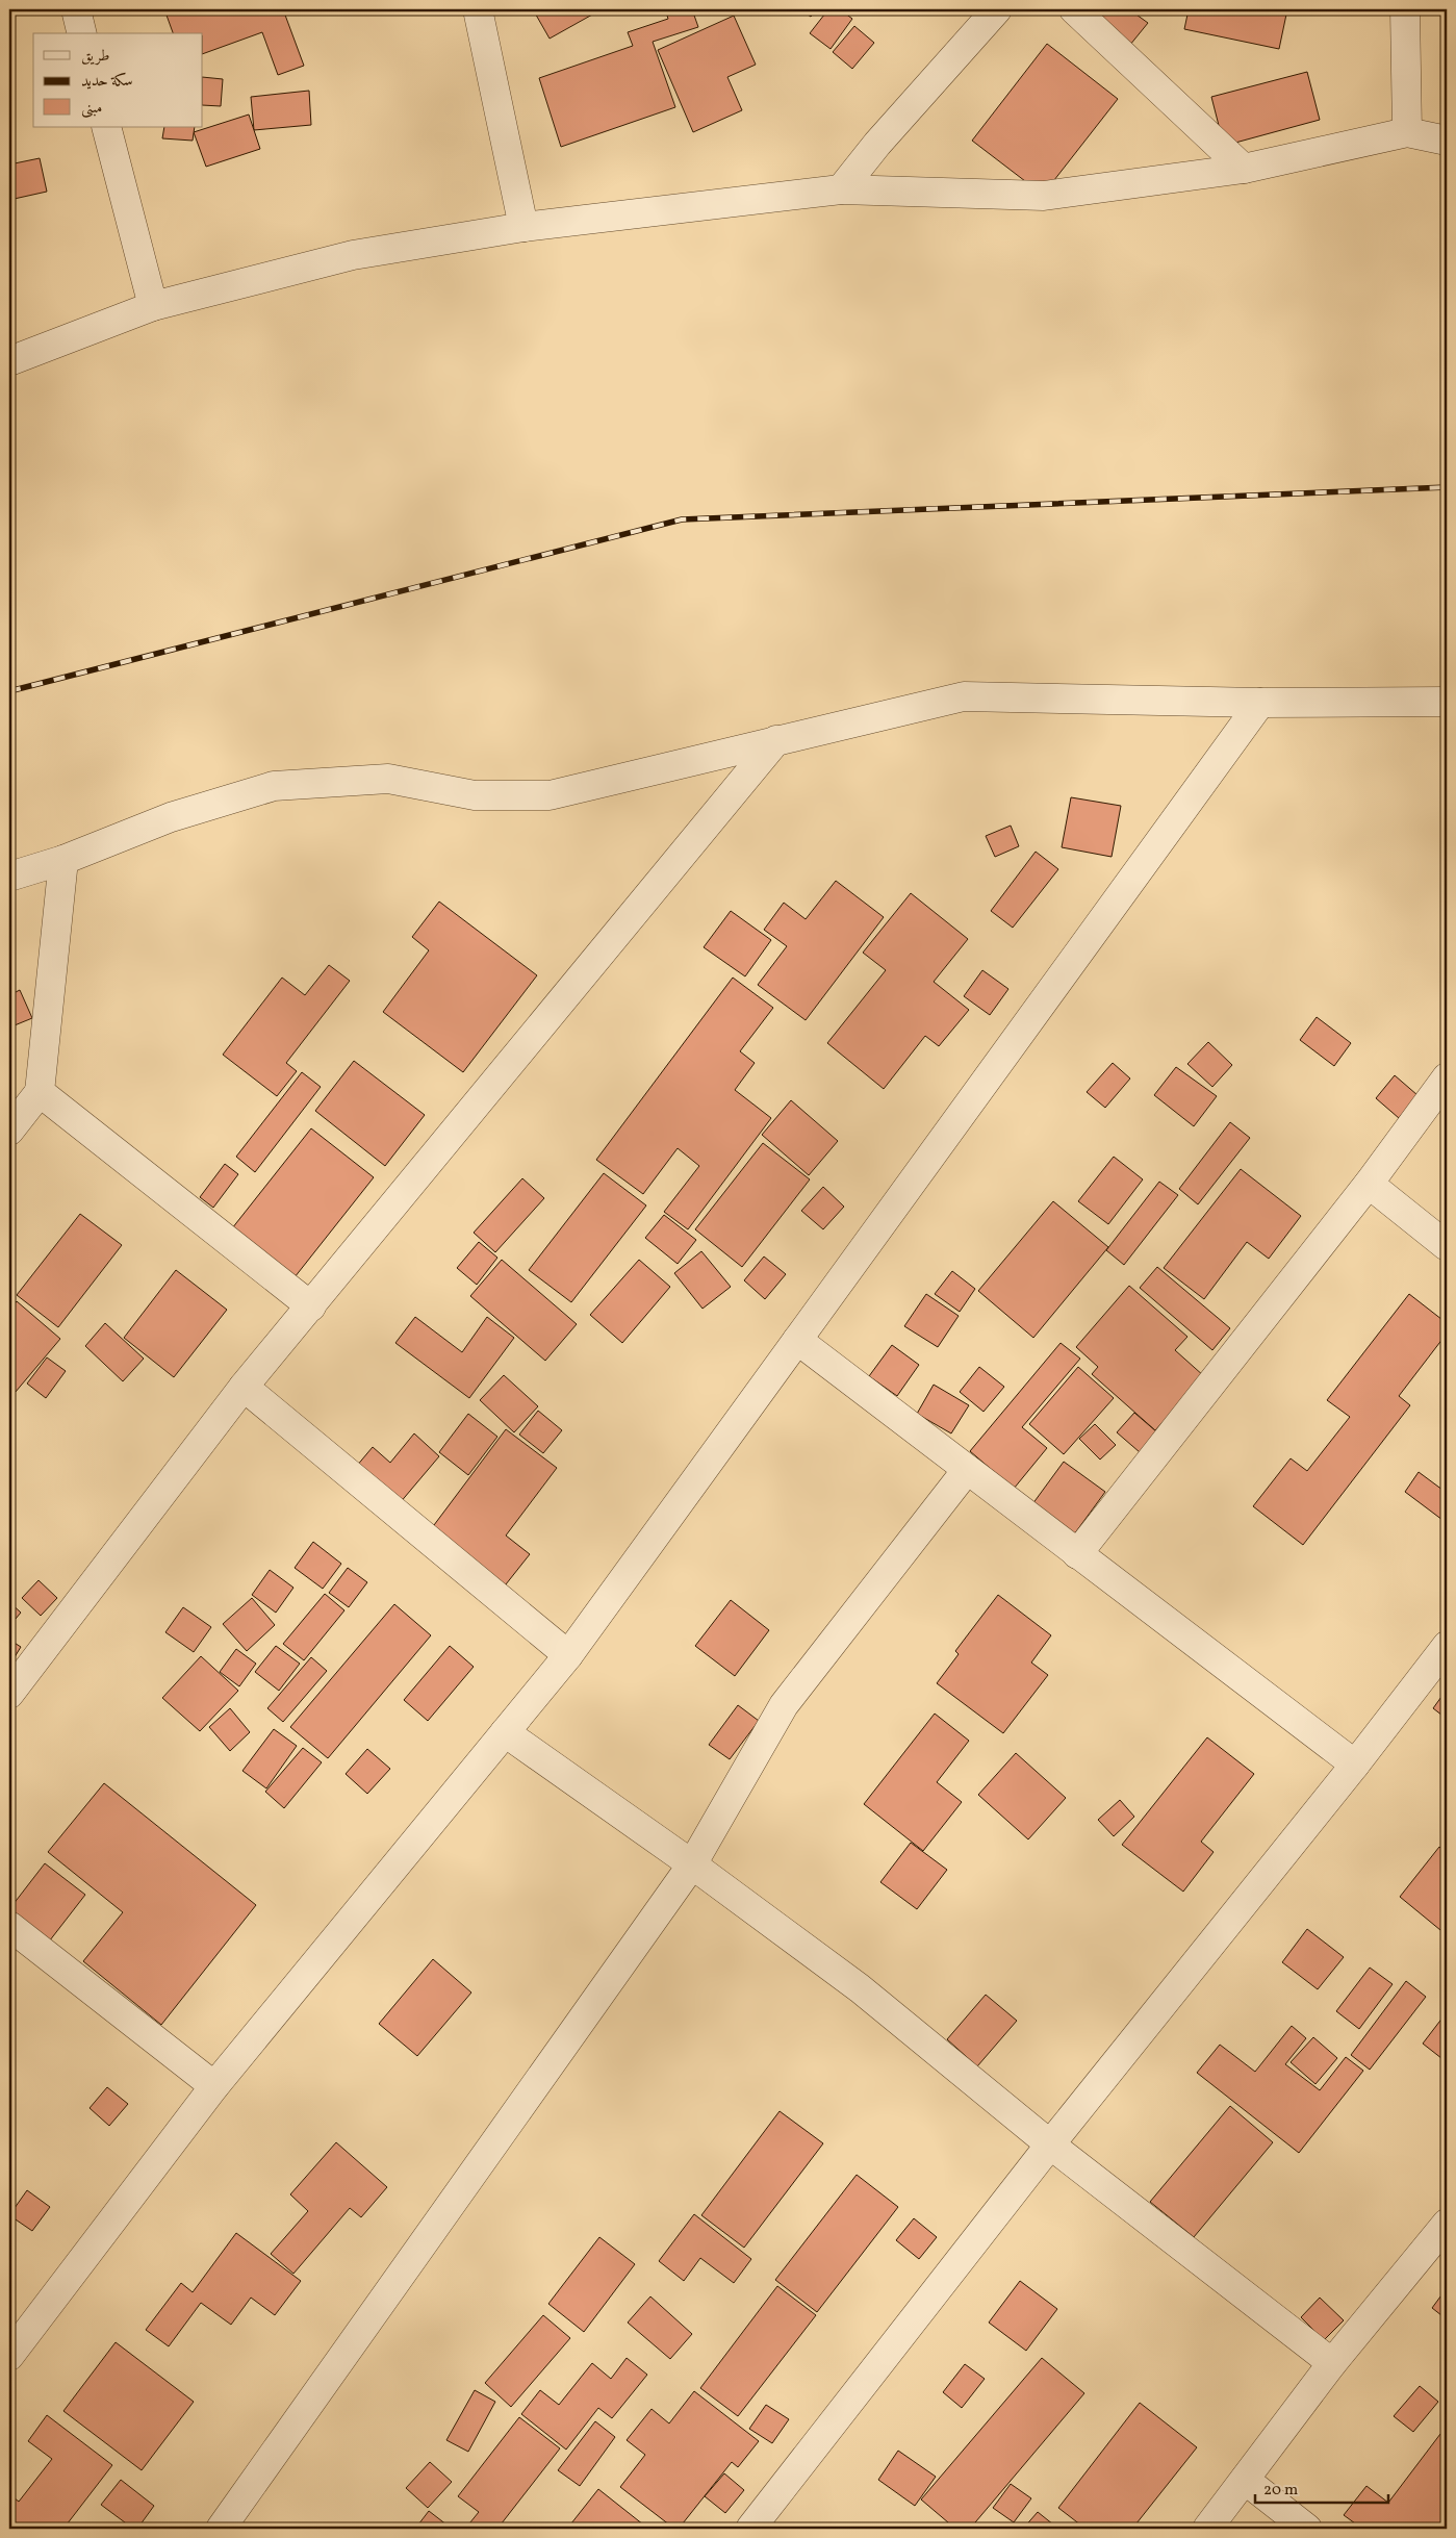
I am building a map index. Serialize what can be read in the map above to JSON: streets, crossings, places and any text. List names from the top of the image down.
{
  "legend": ["طريق", "سكة حديد", "مبنى"],
  "scale_bar": "20 m"
}
